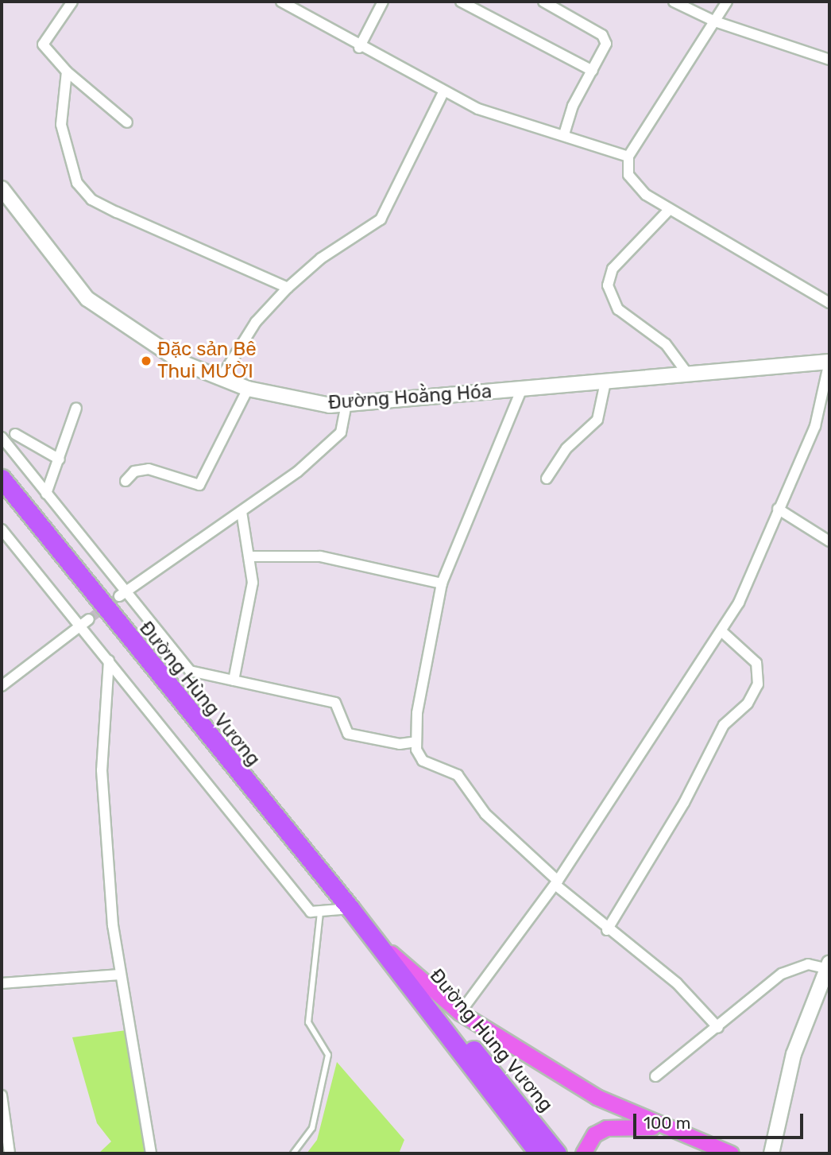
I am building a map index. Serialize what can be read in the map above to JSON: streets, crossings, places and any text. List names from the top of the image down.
{
  "streets": {
    "highway": ["Đường Hùng Vương"],
    "main road": ["Đường Hoằng Hóa"]
  },
  "places": ["Đặc sản Bê Thui MƯỜI"],
  "scale_bar": "100 m"
}
